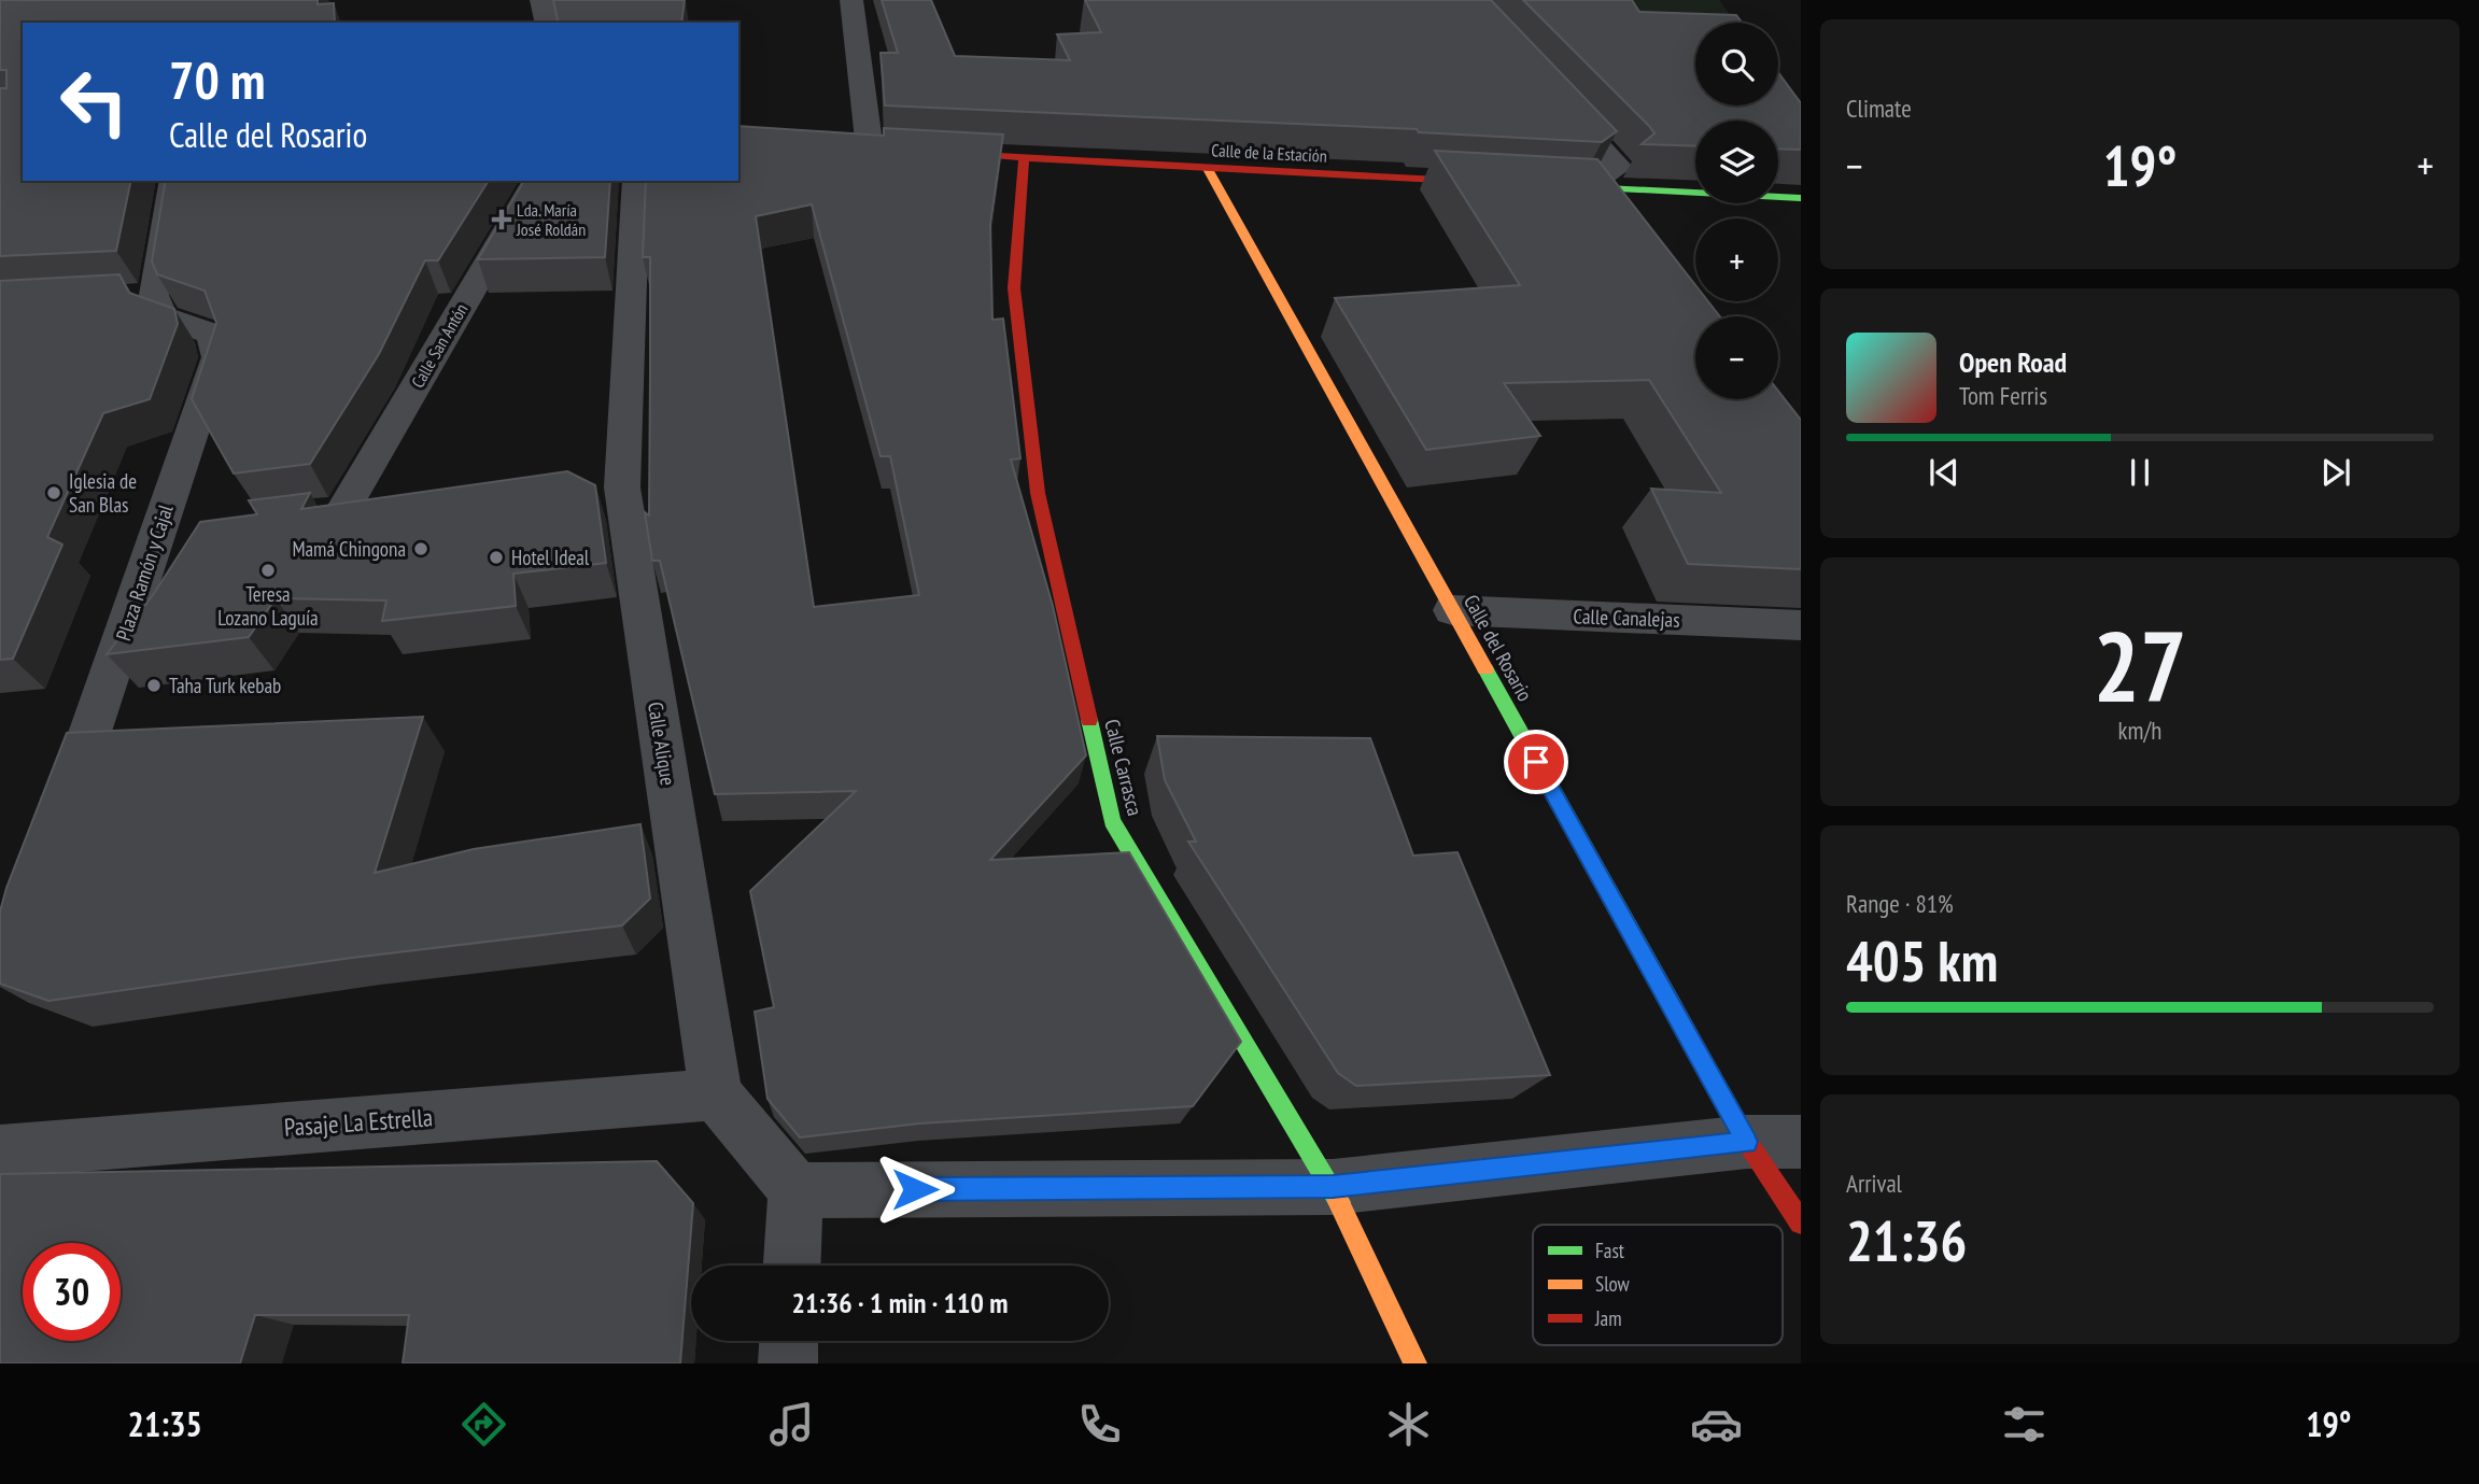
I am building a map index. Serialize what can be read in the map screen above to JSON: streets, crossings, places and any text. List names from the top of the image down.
{
  "streets": {
    "street": [
      "Calle de la Estación",
      "Calle San Antón",
      "Plaza Ramón y Cajal",
      "Calle Canalejas",
      "Calle del Rosario",
      "Calle Alique",
      "Calle Carrasca",
      "Pasaje La Estrella"
    ]
  },
  "crossings": [
    ["Calle de la Estación", "Calle del Rosario"],
    ["Calle de la Estación", "Calle Carrasca"],
    ["Calle Canalejas", "Calle del Rosario"],
    ["Calle Alique", "Pasaje La Estrella"]
  ],
  "places": {
    "health": ["Lda. María José Roldán"],
    "other": [
      "Iglesia de San Blas",
      "Mamá Chingona",
      "Hotel Ideal",
      "Teresa Lozano Laguía",
      "Taha Turk kebab"
    ]
  },
  "legend": ["Fast", "Slow", "Jam"],
  "page": {
    "tile": [
      "Climate",
      ["27", "km/h"],
      ["Range · 81%", "405 km"],
      ["Arrival", "21:36"]
    ],
    "map_buttons": ["+", "−"],
    "turn": ["70 m", "Calle del Rosario"],
    "heat": ["−", "19°", "+"],
    "song": ["Open Road", "Tom Ferris"],
    "limit": "30",
    "trip": "21:36 · 1 min · 110 m",
    "tabs": ["21:35", "19°"]
  }
}
